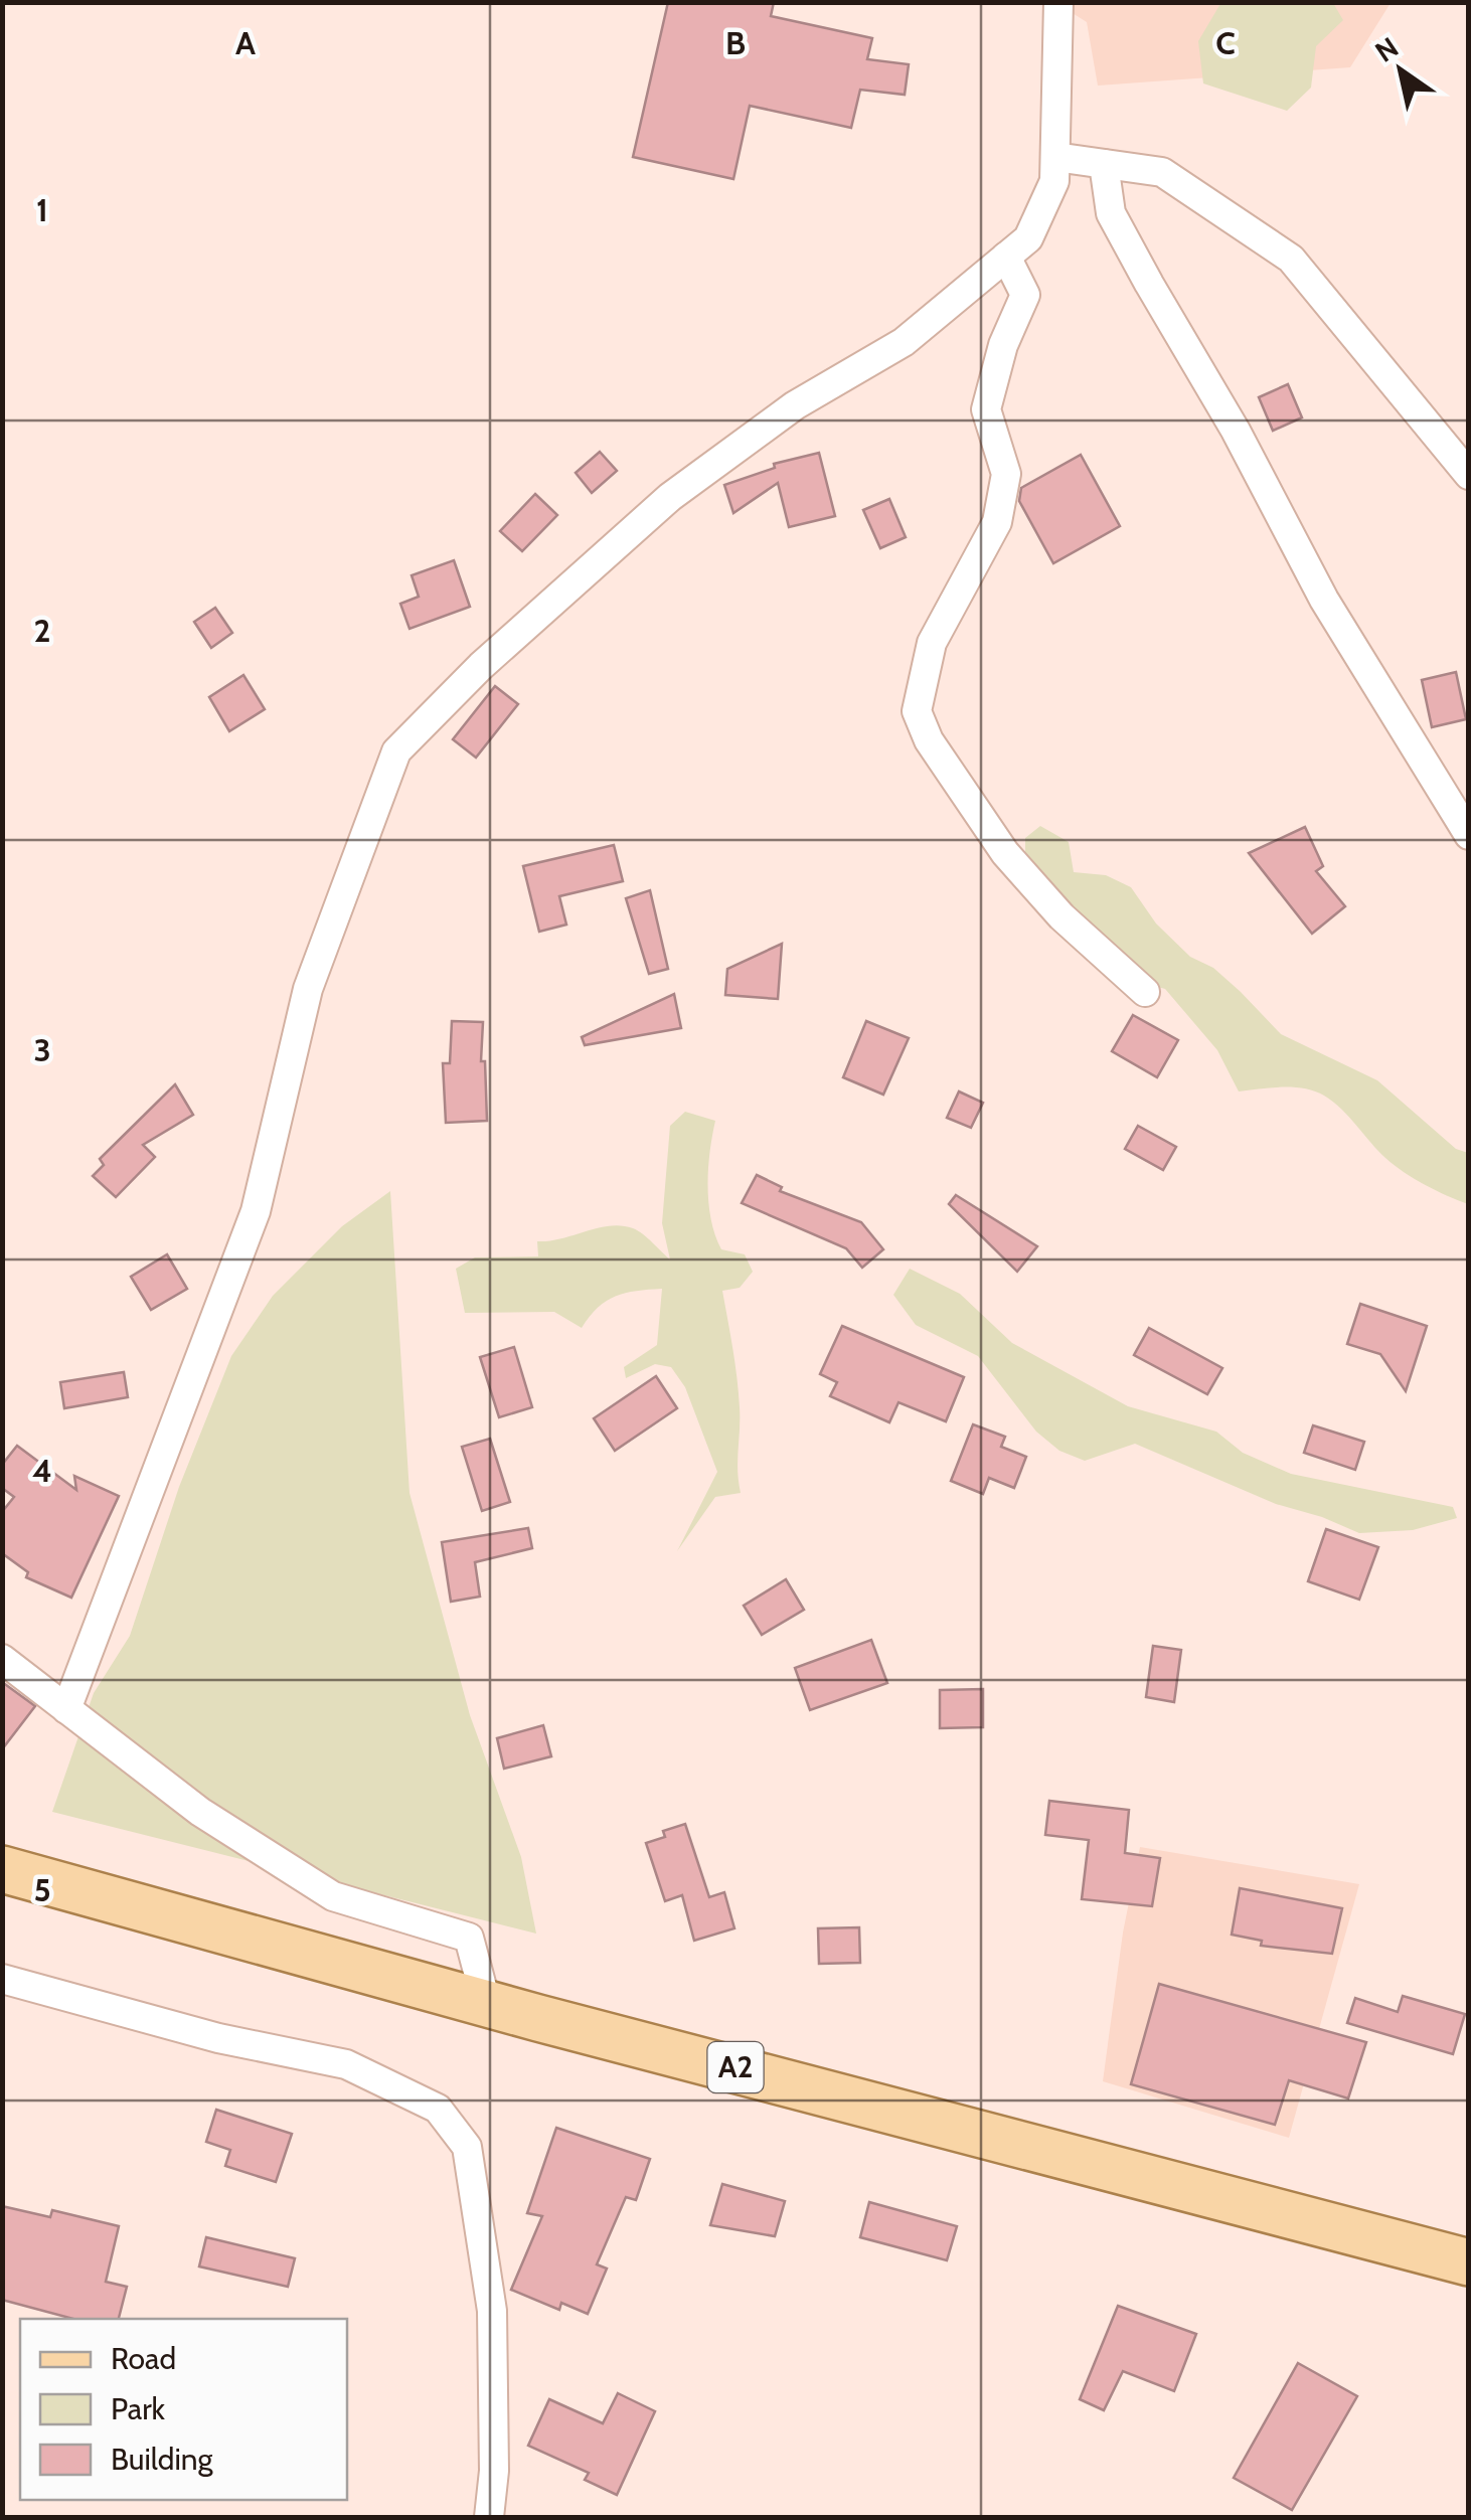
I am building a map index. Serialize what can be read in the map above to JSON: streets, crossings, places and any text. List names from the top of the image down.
{
  "streets": {
    "main road": ["A2"]
  },
  "legend": ["Road", "Park", "Building"],
  "north": "top left",
  "grid": {
    "columns": ["A", "B", "C"],
    "rows": [
      "1",
      "2",
      "3",
      "4",
      "5"
    ]
  }
}
